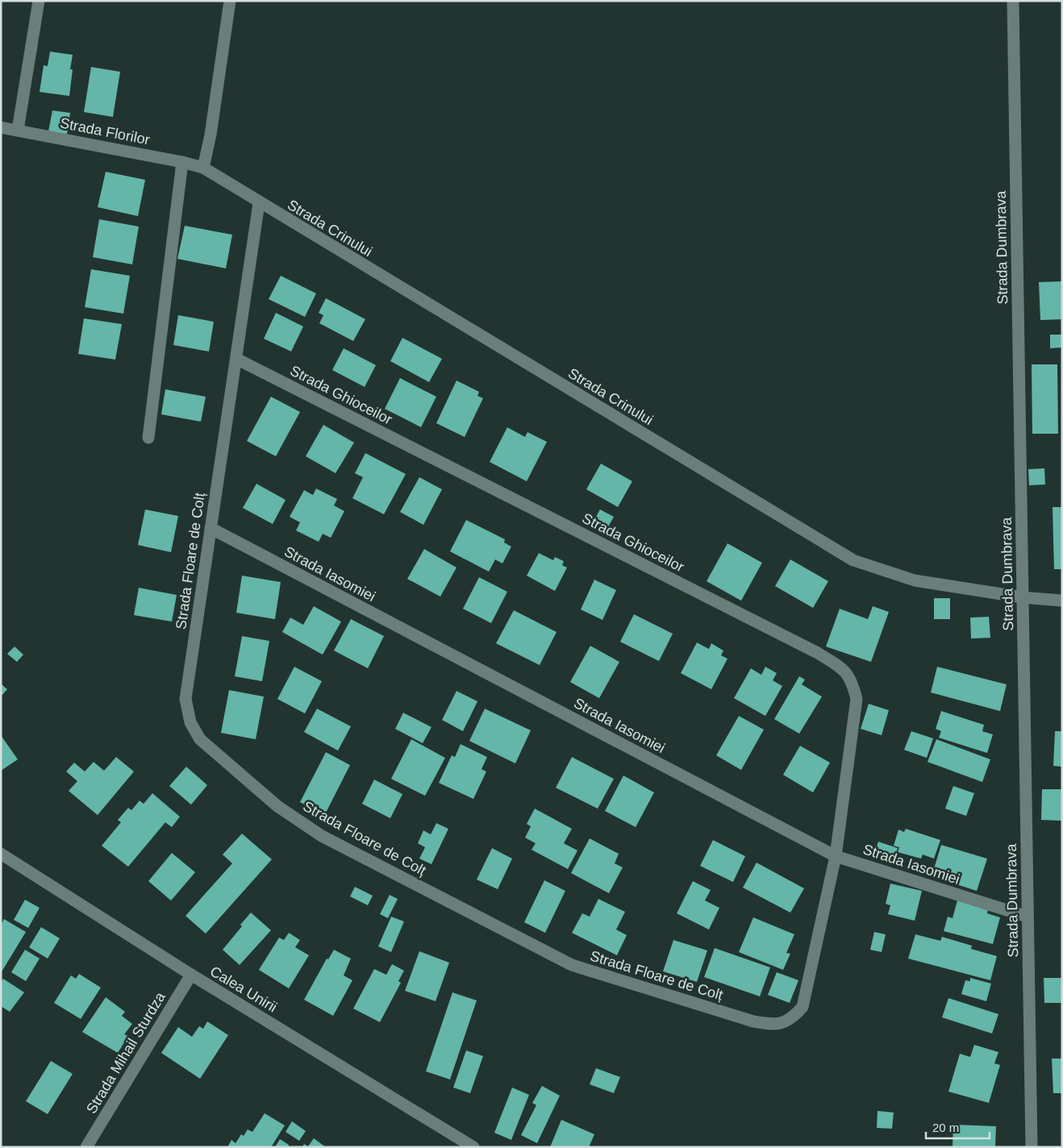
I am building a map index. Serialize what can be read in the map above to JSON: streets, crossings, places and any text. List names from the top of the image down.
{
  "streets": {
    "street": [
      "Strada Florilor",
      "Strada Crinului",
      "Strada Dumbrava",
      "Strada Ghioceilor",
      "Strada Floare de Colț",
      "Strada Iasomiei",
      "Calea Unirii",
      "Strada Mihail Sturdza"
    ]
  },
  "crossings": [
    ["Strada Florilor", "Strada Crinului"],
    ["Strada Crinului", "Strada Dumbrava"],
    ["Strada Crinului", "Strada Floare de Colț"],
    ["Strada Dumbrava", "Strada Iasomiei"],
    ["Strada Ghioceilor", "Strada Floare de Colț"],
    ["Strada Ghioceilor", "Strada Iasomiei"],
    ["Strada Floare de Colț", "Strada Iasomiei"],
    ["Calea Unirii", "Strada Mihail Sturdza"]
  ],
  "scale_bar": "20 m"
}
